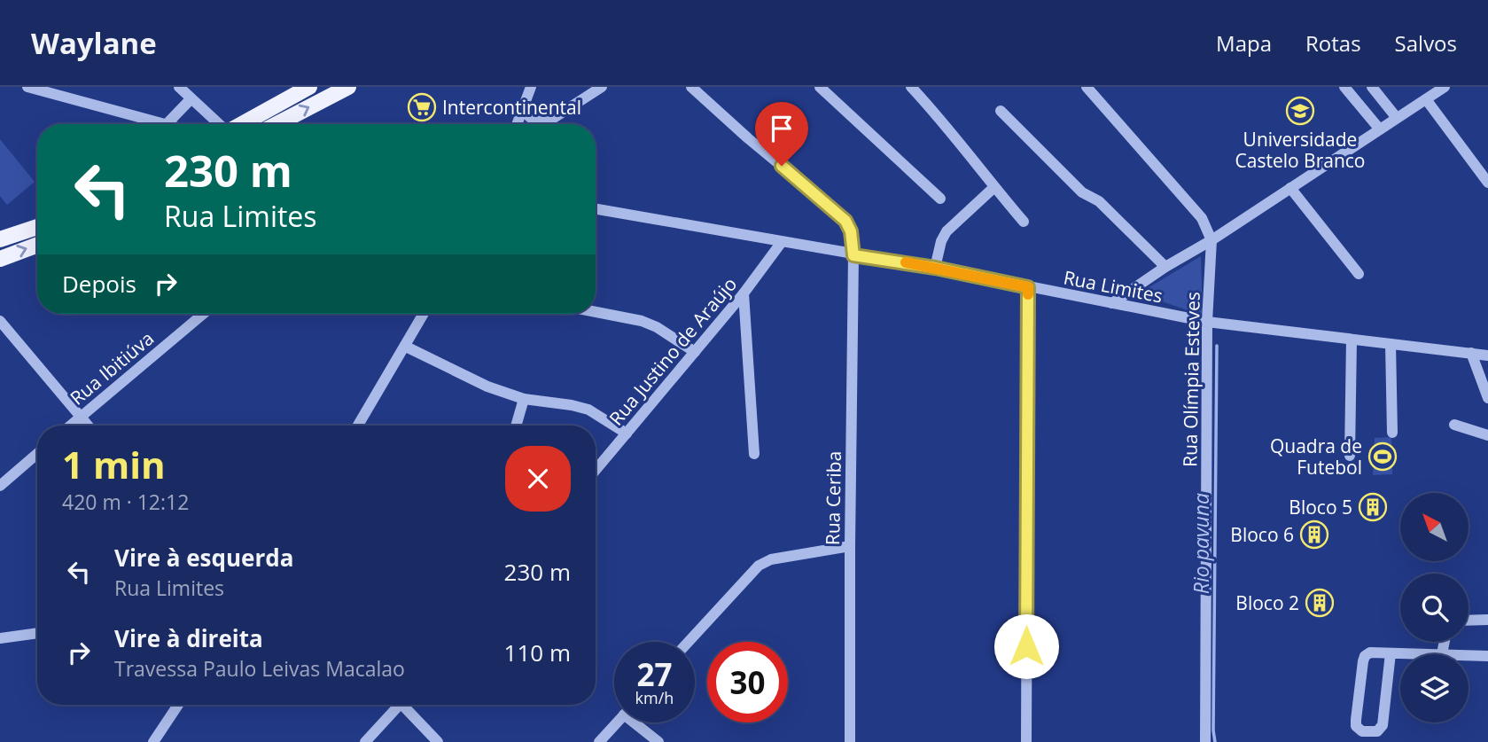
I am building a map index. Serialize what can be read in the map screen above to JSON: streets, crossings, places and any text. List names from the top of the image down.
{
  "streets": {
    "street": [
      "Rua Limites",
      "Rua Justino de Araújo",
      "Rua Ibitiúva",
      "Rua Olímpia Esteves",
      "Rua Ceriba"
    ]
  },
  "crossings": [
    ["Rua Limites", "Rua Justino de Araújo"],
    ["Rua Limites", "Rua Olímpia Esteves"],
    ["Rua Limites", "Rua Ceriba"]
  ],
  "water": ["Rio pavuna"],
  "places": {
    "supermarket": ["Intercontinental"],
    "school or university": ["Universidade Castelo Branco"],
    "sports": ["Quadra de Futebol"],
    "building": ["Bloco 5", "Bloco 6", "Bloco 2"]
  },
  "north": "top left",
  "page": {
    "header": "Waylane",
    "nav": ["Mapa", "Rotas", "Salvos"],
    "turn": ["230 m", "Rua Limites"],
    "then": "Depois",
    "heading": ["1 min", "420 m · 12:12"],
    "list": [
      {
        "name": "Vire à esquerda",
        "note": "Rua Limites",
        "value": "230 m"
      },
      {
        "name": "Vire à direita",
        "note": "Travessa Paulo Leivas Macalao",
        "value": "110 m"
      }
    ],
    "speed": "27 km/h",
    "limit": "30"
  }
}
